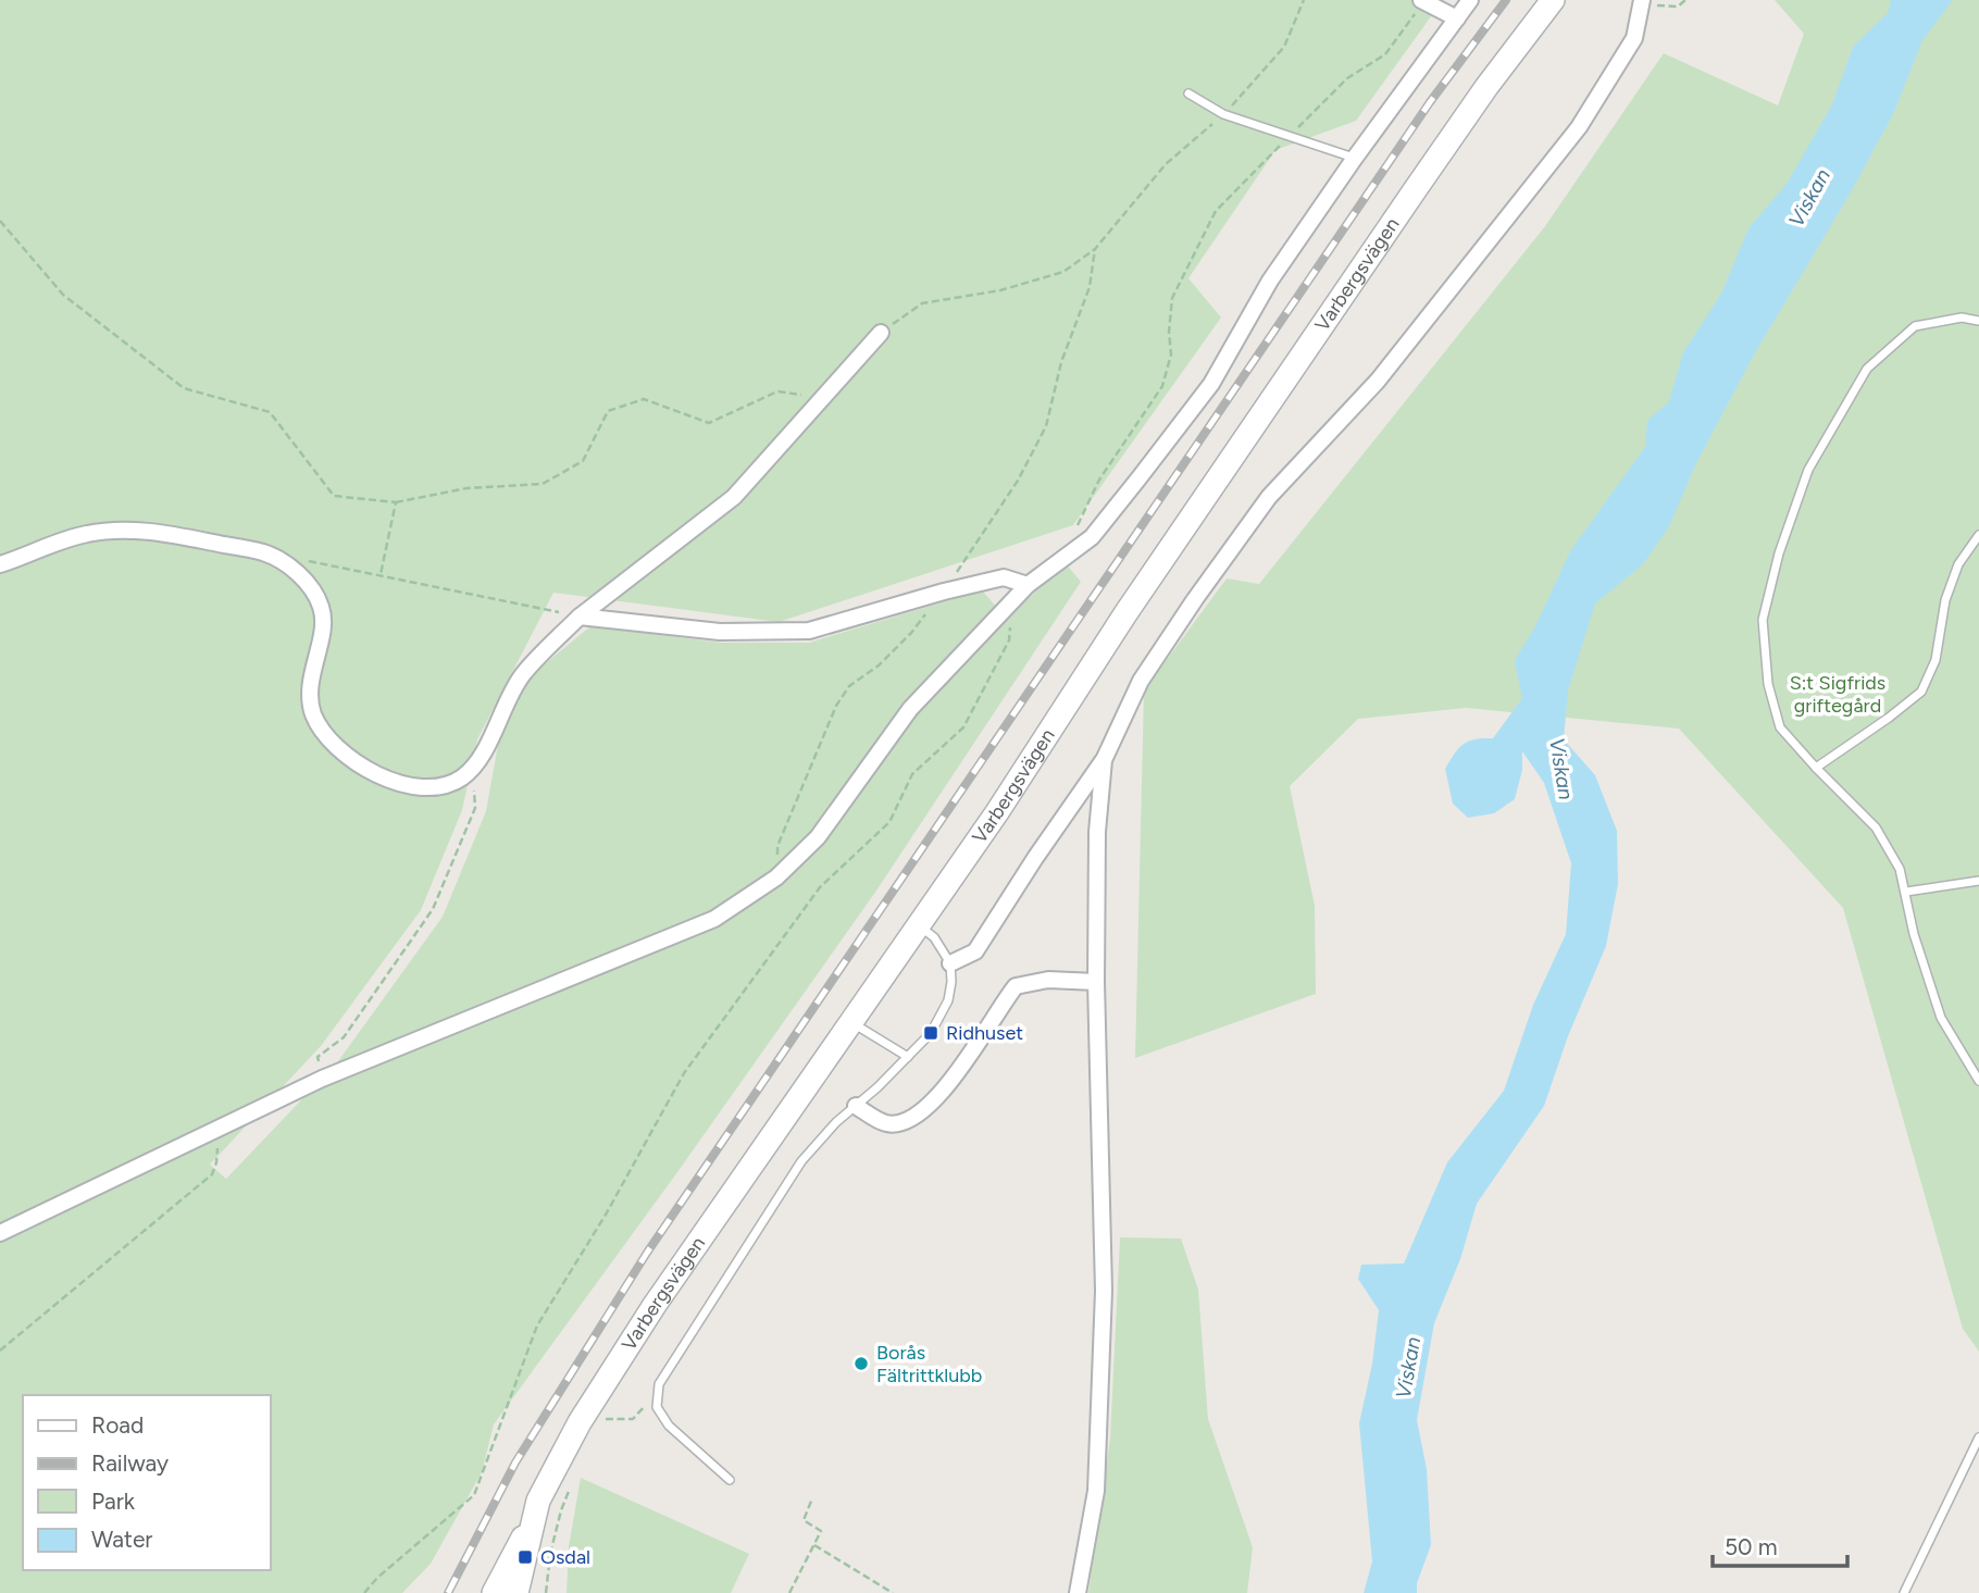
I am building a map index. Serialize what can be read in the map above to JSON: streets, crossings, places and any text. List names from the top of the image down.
{
  "streets": {
    "main road": ["Varbergsvägen"]
  },
  "water": ["Viskan"],
  "parks": ["S:t Sigfrids griftegård"],
  "places": {
    "transit": ["Ridhuset", "Osdal"],
    "other": ["Borås Fältrittklubb"]
  },
  "legend": [
    "Road",
    "Railway",
    "Park",
    "Water"
  ],
  "scale_bar": "50 m"
}
